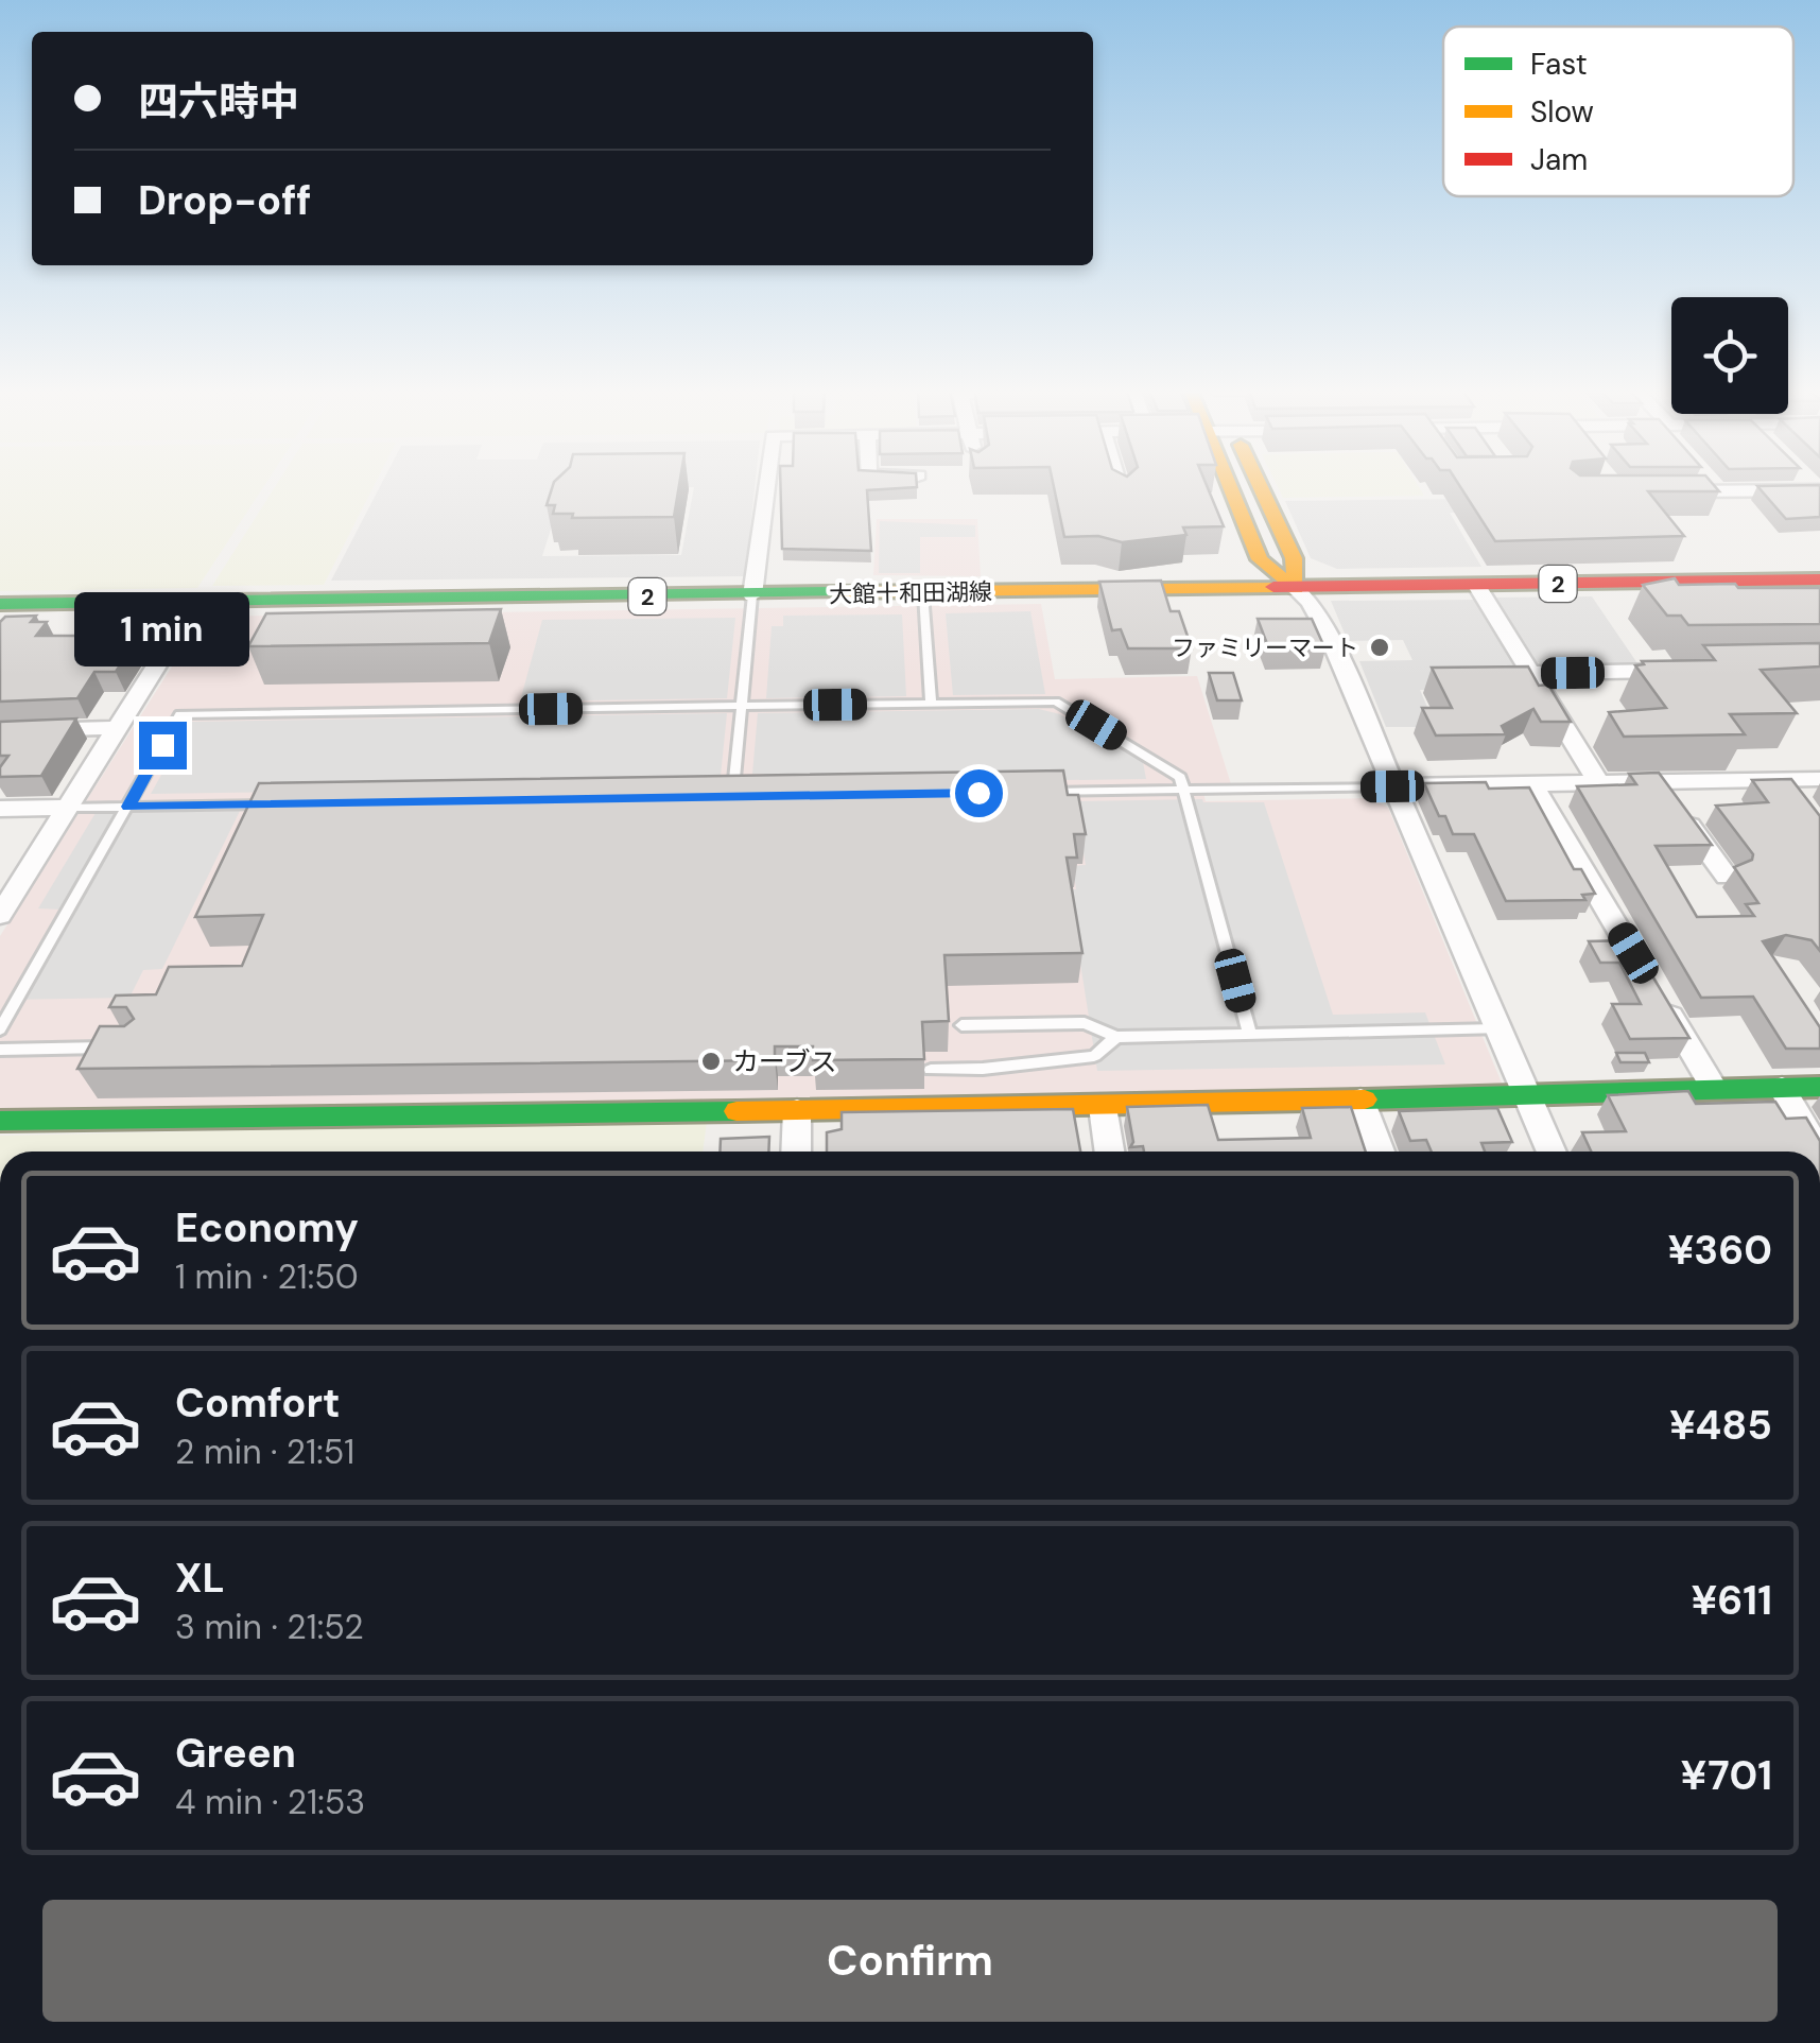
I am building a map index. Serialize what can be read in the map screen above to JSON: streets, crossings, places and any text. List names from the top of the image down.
{
  "streets": {
    "street": ["2", "大館十和田湖線"]
  },
  "places": ["ファミリーマート", "カーブス"],
  "legend": ["Fast", "Slow", "Jam"],
  "page": {
    "banner": ["四六時中", "Drop-off"],
    "bubble": "1 min",
    "list": [
      {
        "name": "Economy",
        "note": "1 min · 21:50",
        "value": "¥360"
      },
      {
        "name": "Comfort",
        "note": "2 min · 21:51",
        "value": "¥485"
      },
      {
        "name": "XL",
        "note": "3 min · 21:52",
        "value": "¥611"
      },
      {
        "name": "Green",
        "note": "4 min · 21:53",
        "value": "¥701"
      }
    ],
    "buttons": "Confirm"
  }
}
